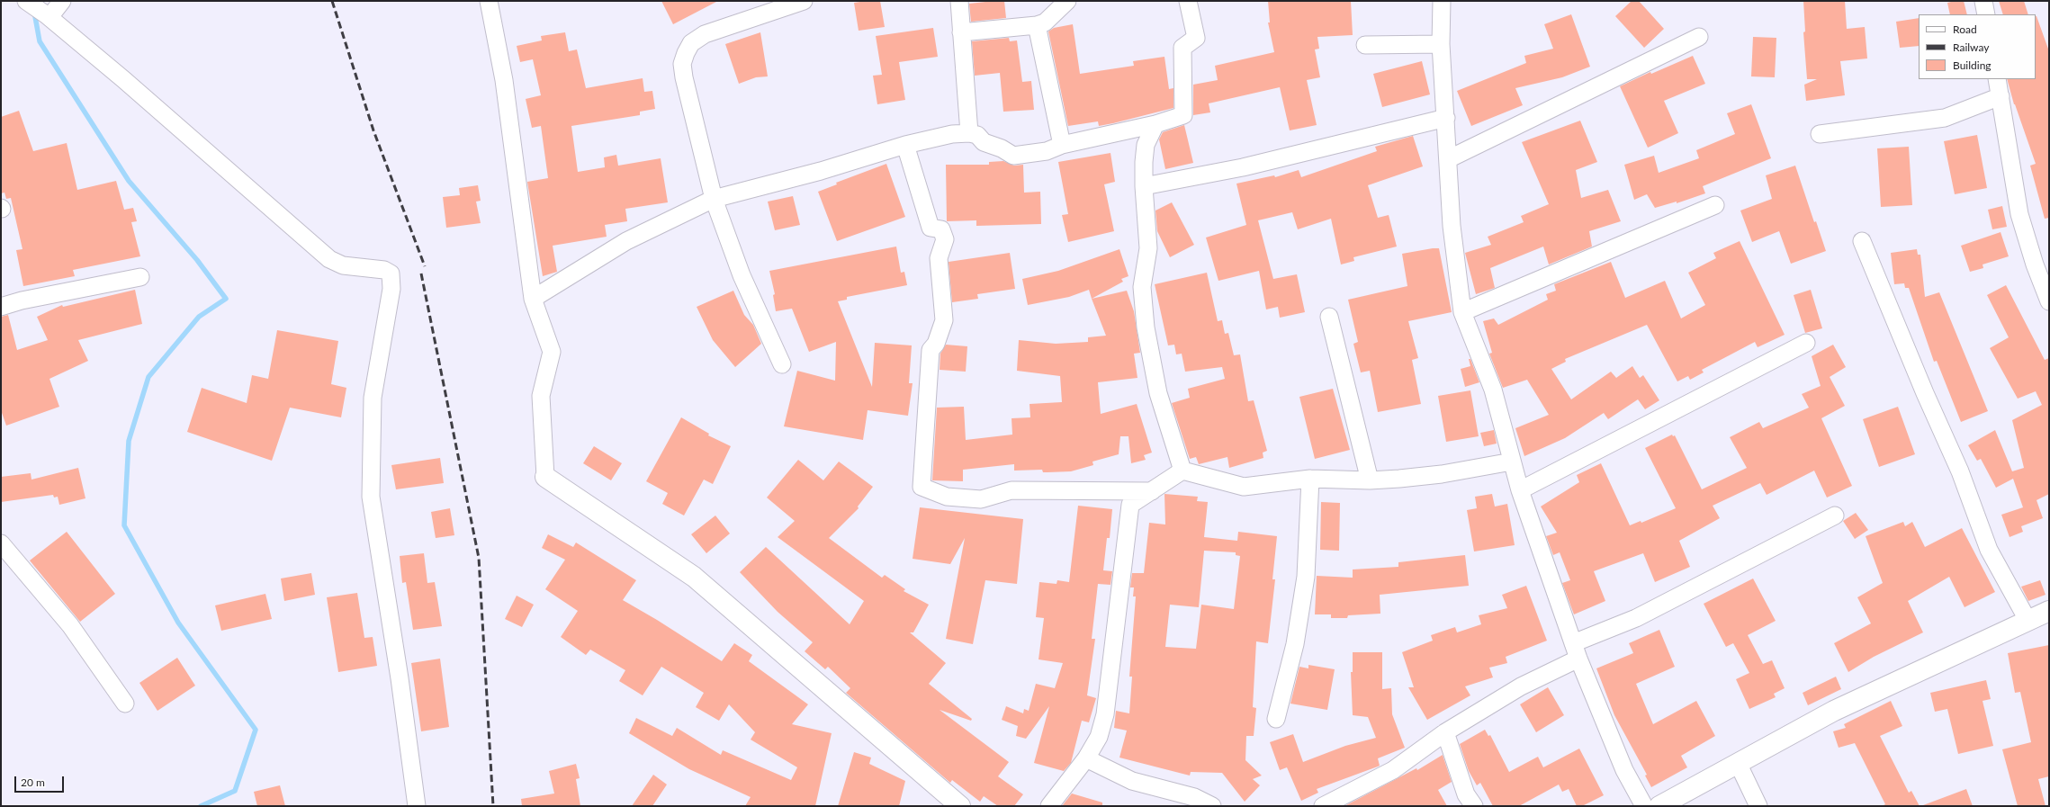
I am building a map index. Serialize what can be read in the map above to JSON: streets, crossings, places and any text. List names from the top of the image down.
{
  "legend": ["Road", "Railway", "Building"],
  "scale_bar": "20 m"
}
